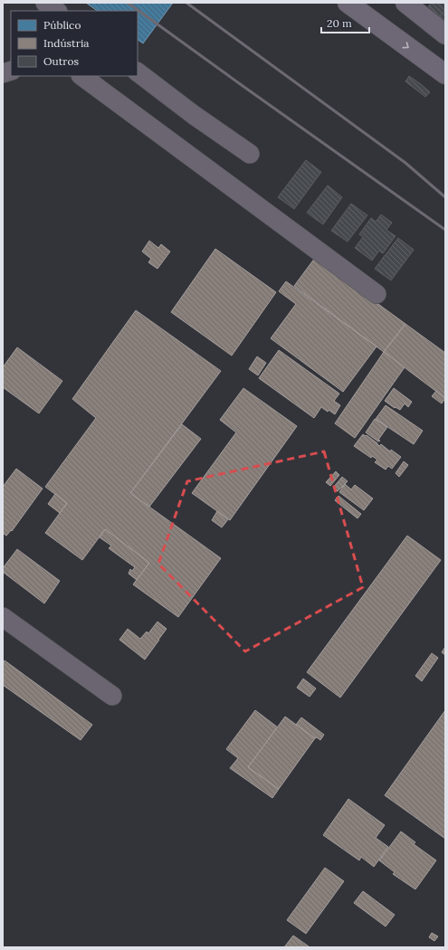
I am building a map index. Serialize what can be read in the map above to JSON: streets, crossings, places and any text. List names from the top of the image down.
{
  "legend": ["Público", "Indústria", "Outros"],
  "scale_bar": "20 m"
}
